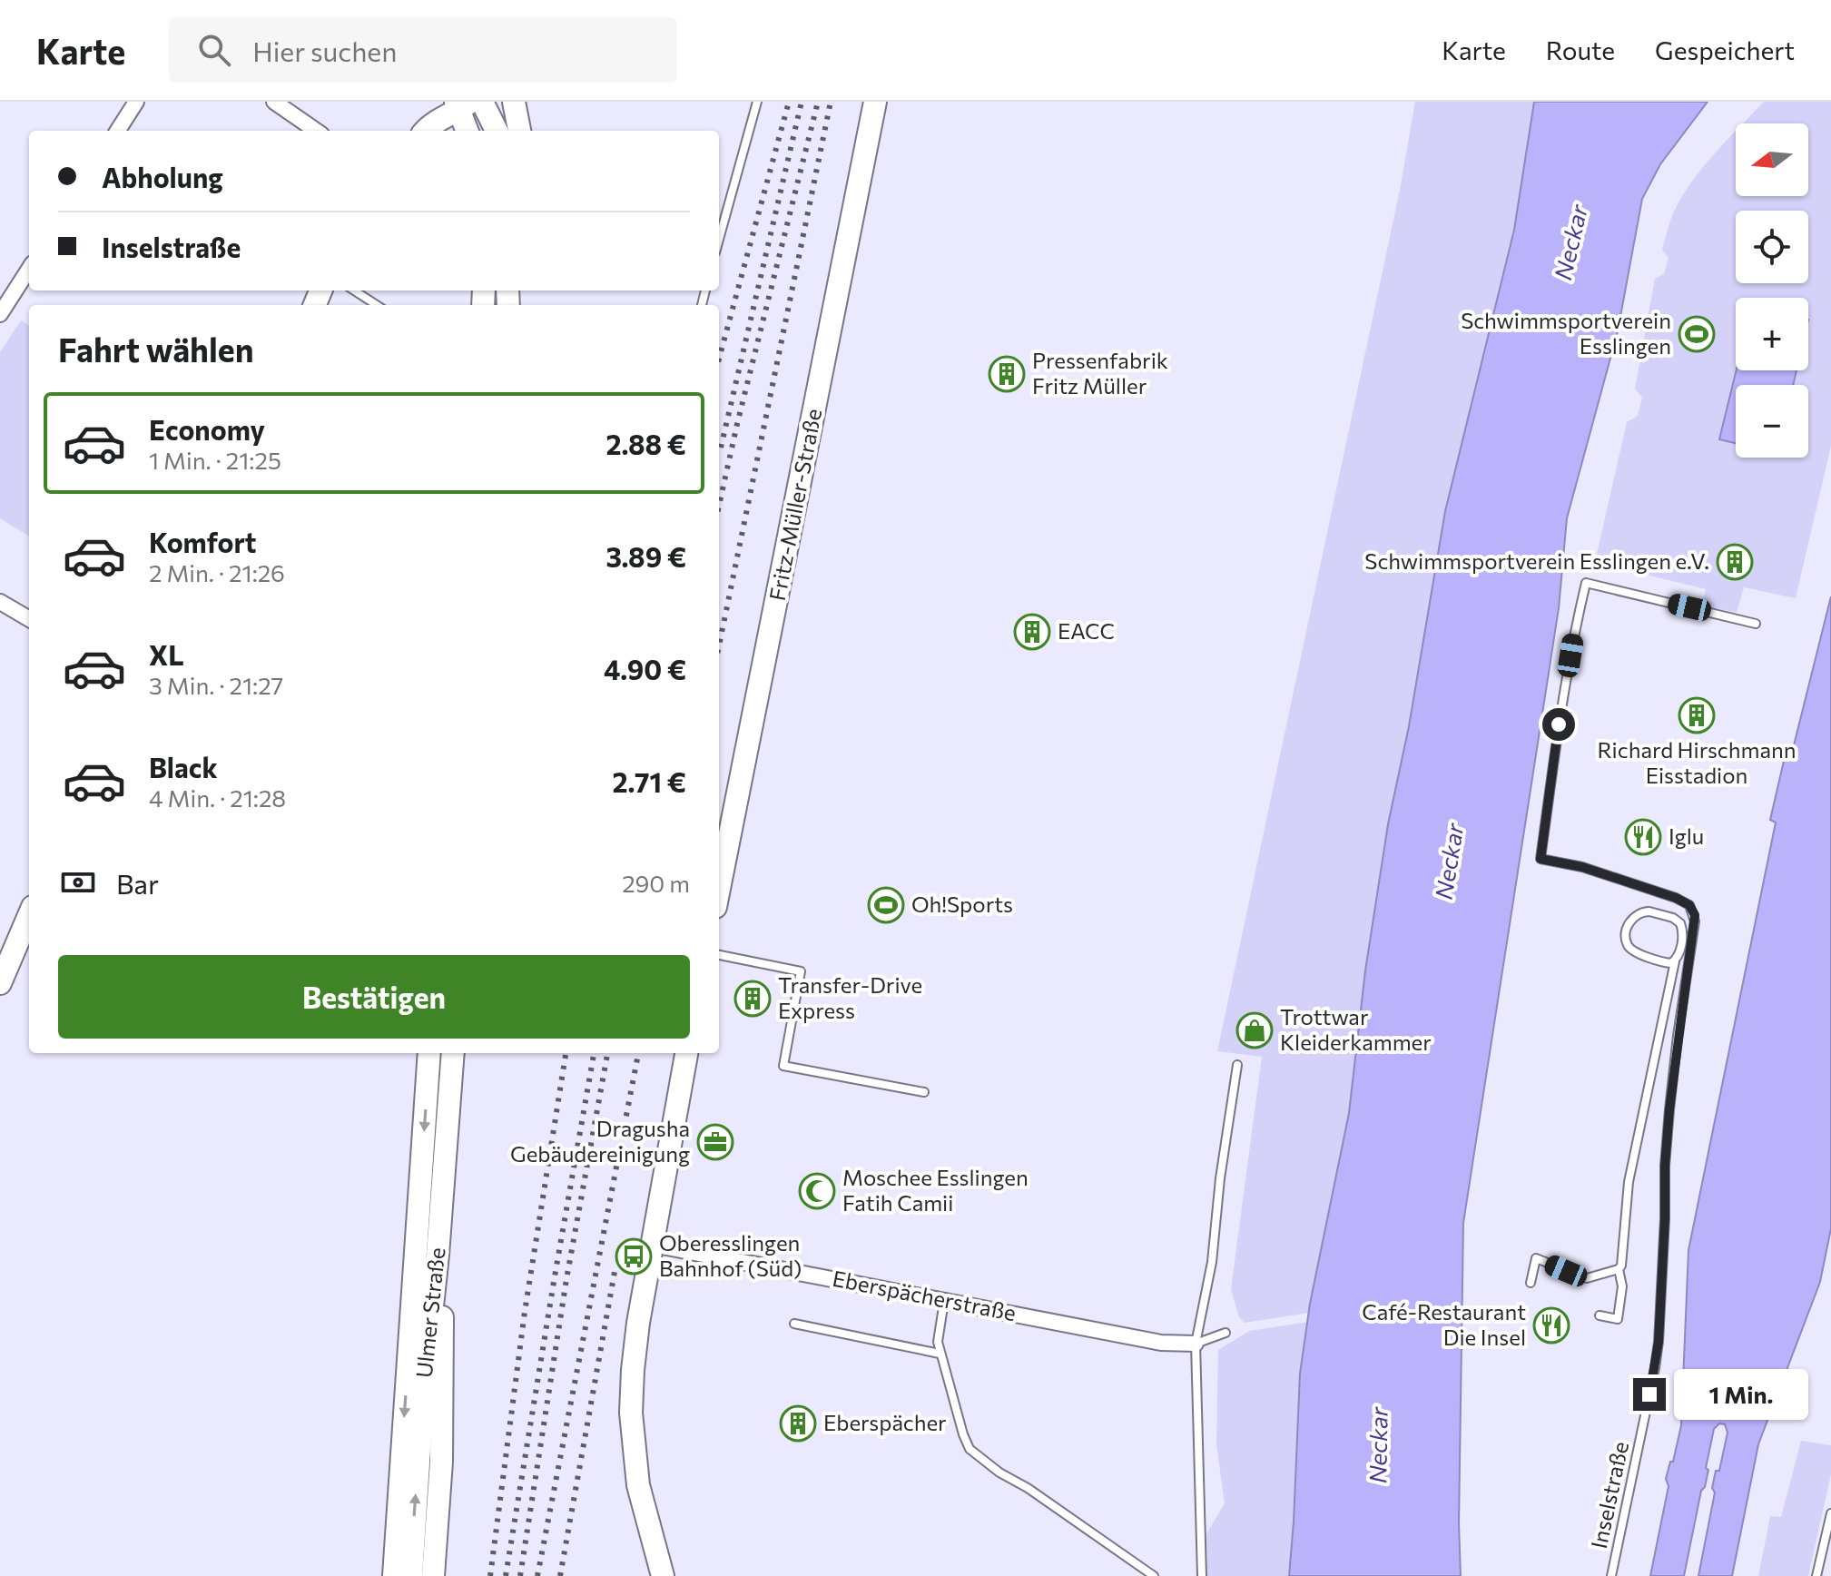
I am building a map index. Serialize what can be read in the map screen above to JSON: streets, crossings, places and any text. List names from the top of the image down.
{
  "streets": {
    "street": ["Fritz-Müller-Straße", "Eberspächerstraße", "Ulmer Straße"],
    "lane": ["Inselstraße"]
  },
  "water": ["Neckar"],
  "places": {
    "sports": ["Schwimmsportverein Esslingen", "Oh!Sports"],
    "building": [
      "Pressenfabrik Fritz Müller",
      "Schwimmsportverein Esslingen e.V.",
      "EACC",
      "Richard Hirschmann Eisstadion",
      "Transfer-Drive Express",
      "Eberspächer"
    ],
    "restaurant": ["Iglu", "Café-Restaurant Die Insel"],
    "shop": ["Trottwar Kleiderkammer"],
    "office": ["Dragusha Gebäudereinigung"],
    "mosque": ["Moschee Esslingen Fatih Camii"],
    "bus stop": ["Oberesslingen Bahnhof (Süd)"]
  },
  "north": "left",
  "page": {
    "header": "Karte",
    "search": "Hier suchen",
    "nav": ["Karte", "Route", "Gespeichert"],
    "map_buttons": ["+", "−"],
    "banner": ["Abholung", "Inselstraße"],
    "heading": "Fahrt wählen",
    "list": [
      {
        "name": "Economy",
        "note": "1 Min. · 21:25",
        "value": "2.88 €"
      },
      {
        "name": "Komfort",
        "note": "2 Min. · 21:26",
        "value": "3.89 €"
      },
      {
        "name": "XL",
        "note": "3 Min. · 21:27",
        "value": "4.90 €"
      },
      {
        "name": "Black",
        "note": "4 Min. · 21:28",
        "value": "2.71 €"
      }
    ],
    "pay": ["Bar", "290 m"],
    "buttons": "Bestätigen",
    "bubble": "1 Min."
  }
}
